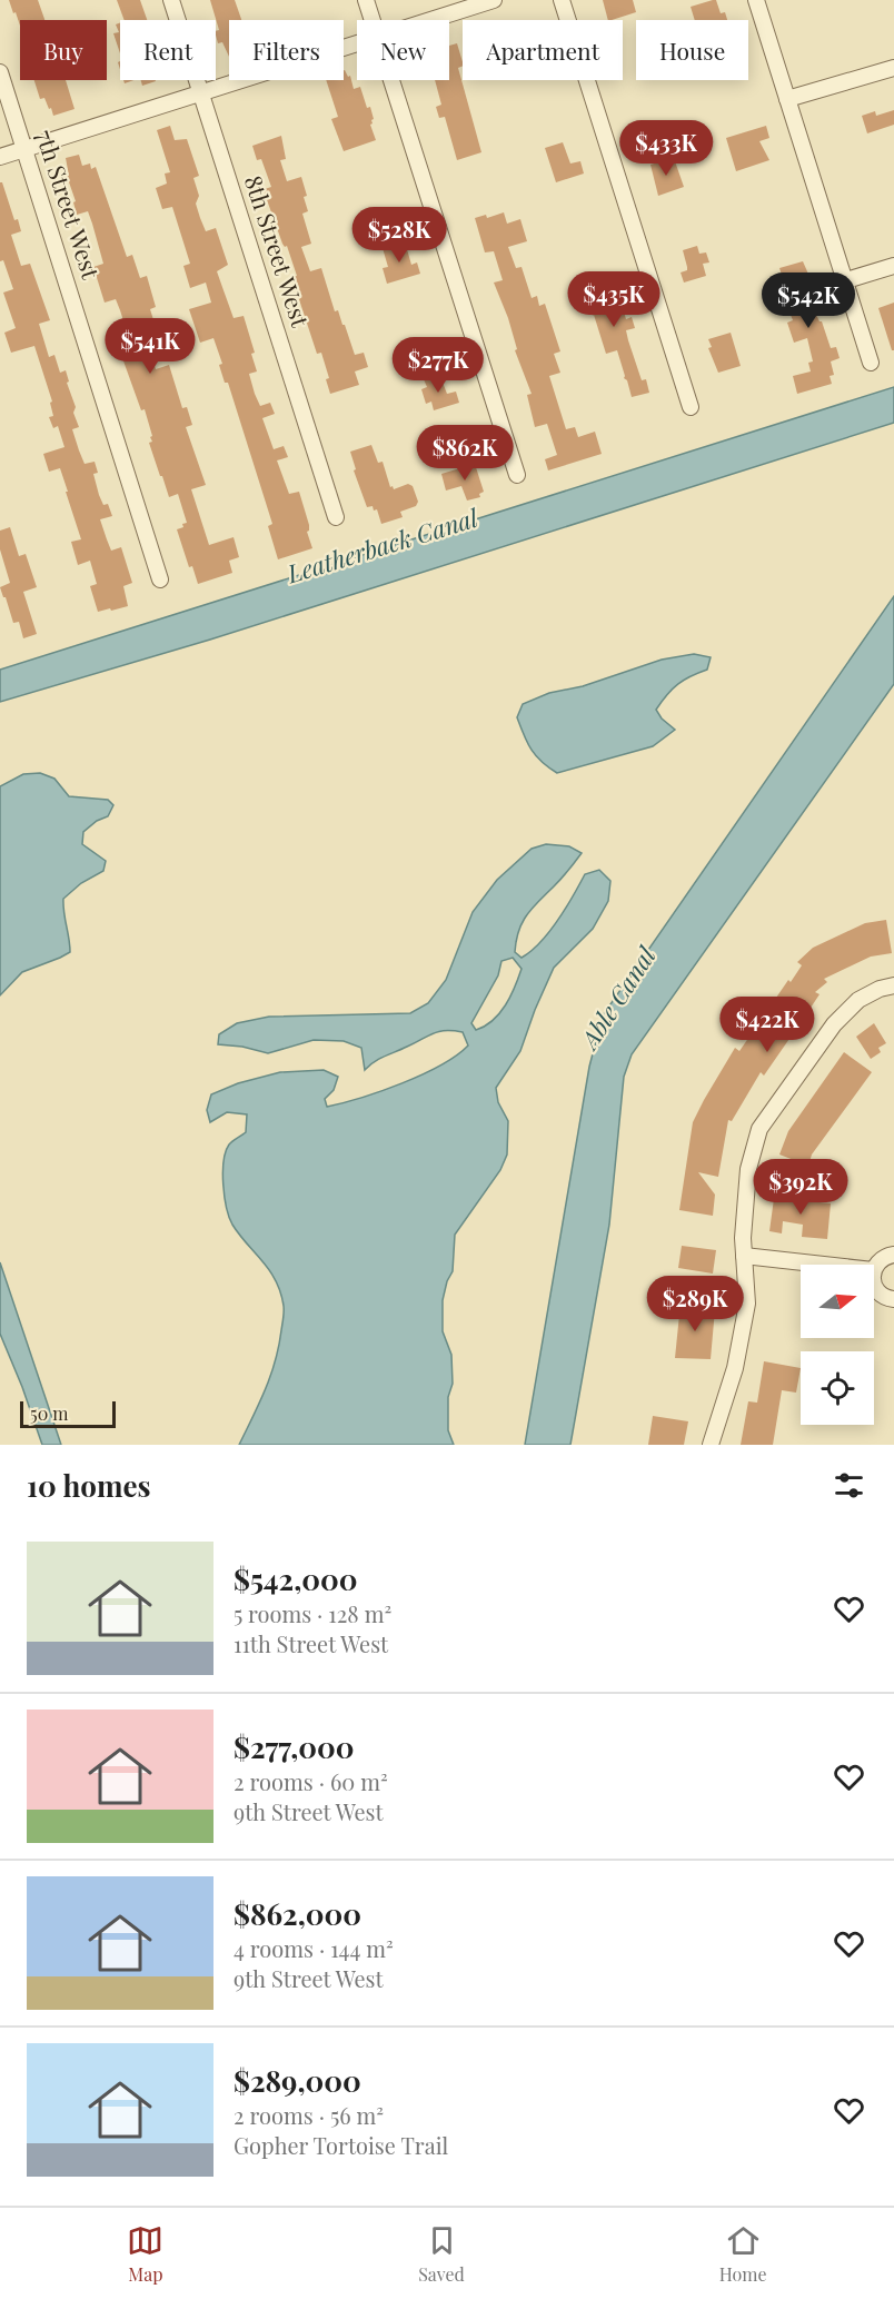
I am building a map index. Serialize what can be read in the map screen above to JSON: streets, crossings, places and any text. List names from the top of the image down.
{
  "streets": {
    "street": ["7th Street West", "8th Street West"]
  },
  "water": ["Leatherback Canal", "Able Canal"],
  "scale_bar": "50 m",
  "north": "right",
  "page": {
    "chip": [
      "Buy",
      "Rent",
      "Filters",
      "New",
      "Apartment",
      "House"
    ],
    "price": [
      "$433K",
      "$528K",
      "$435K",
      "$542K",
      "$541K",
      "$277K",
      "$862K",
      "$422K",
      "$392K",
      "$289K"
    ],
    "scale": "50 m",
    "heading": "10 homes",
    "list": [
      {
        "name": "$542,000",
        "note": "5 rooms · 128 m² · 11th Street West"
      },
      {
        "name": "$277,000",
        "note": "2 rooms · 60 m² · 9th Street West"
      },
      {
        "name": "$862,000",
        "note": "4 rooms · 144 m² · 9th Street West"
      },
      {
        "name": "$289,000",
        "note": "2 rooms · 56 m² · Gopher Tortoise Trail"
      }
    ],
    "tabs": ["Map", "Saved", "Home"]
  }
}
